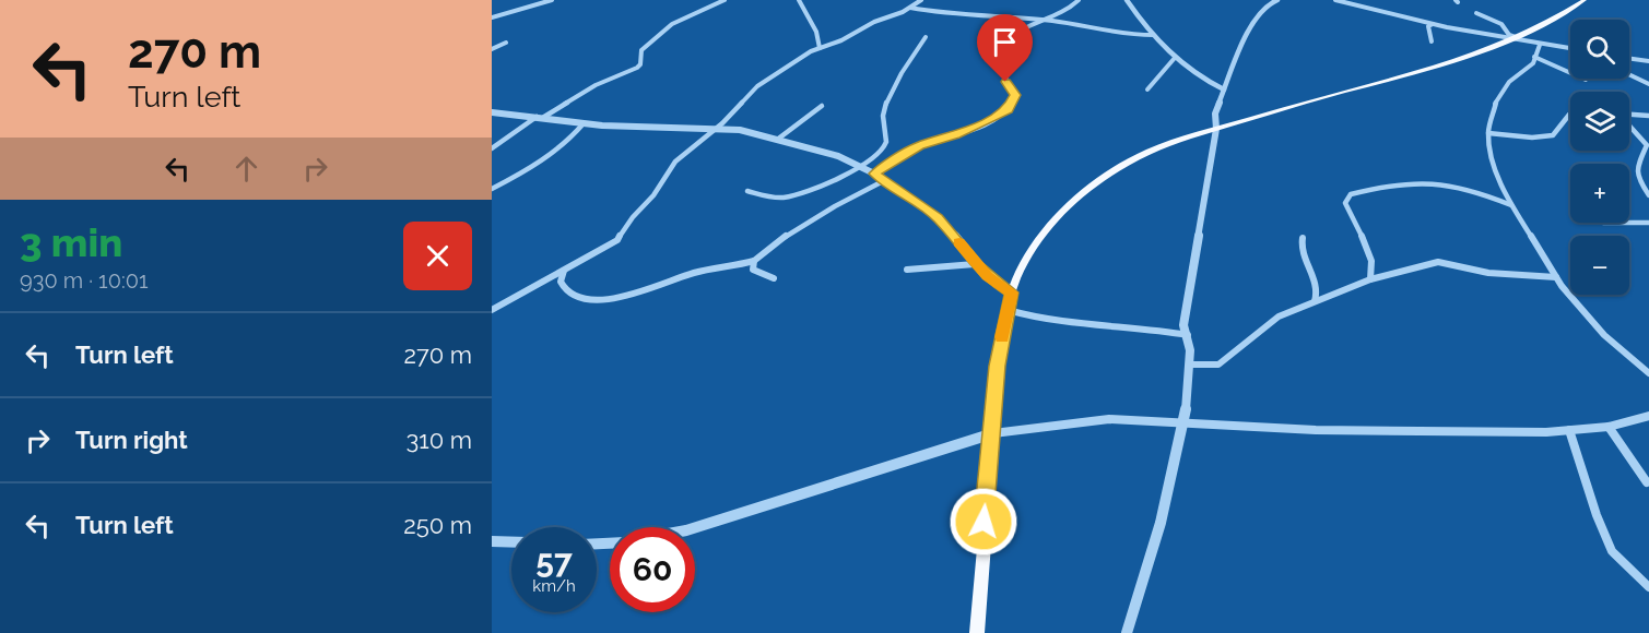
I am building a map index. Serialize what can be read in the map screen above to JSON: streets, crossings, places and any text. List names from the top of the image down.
{
  "page": {
    "turn": ["270 m", "Turn left"],
    "map_buttons": ["+", "−"],
    "heading": ["3 min", "930 m · 10:01"],
    "list": [
      {
        "name": "Turn left",
        "value": "270 m"
      },
      {
        "name": "Turn right",
        "value": "310 m"
      },
      {
        "name": "Turn left",
        "value": "250 m"
      }
    ],
    "speed": "57 km/h",
    "limit": "60"
  }
}
